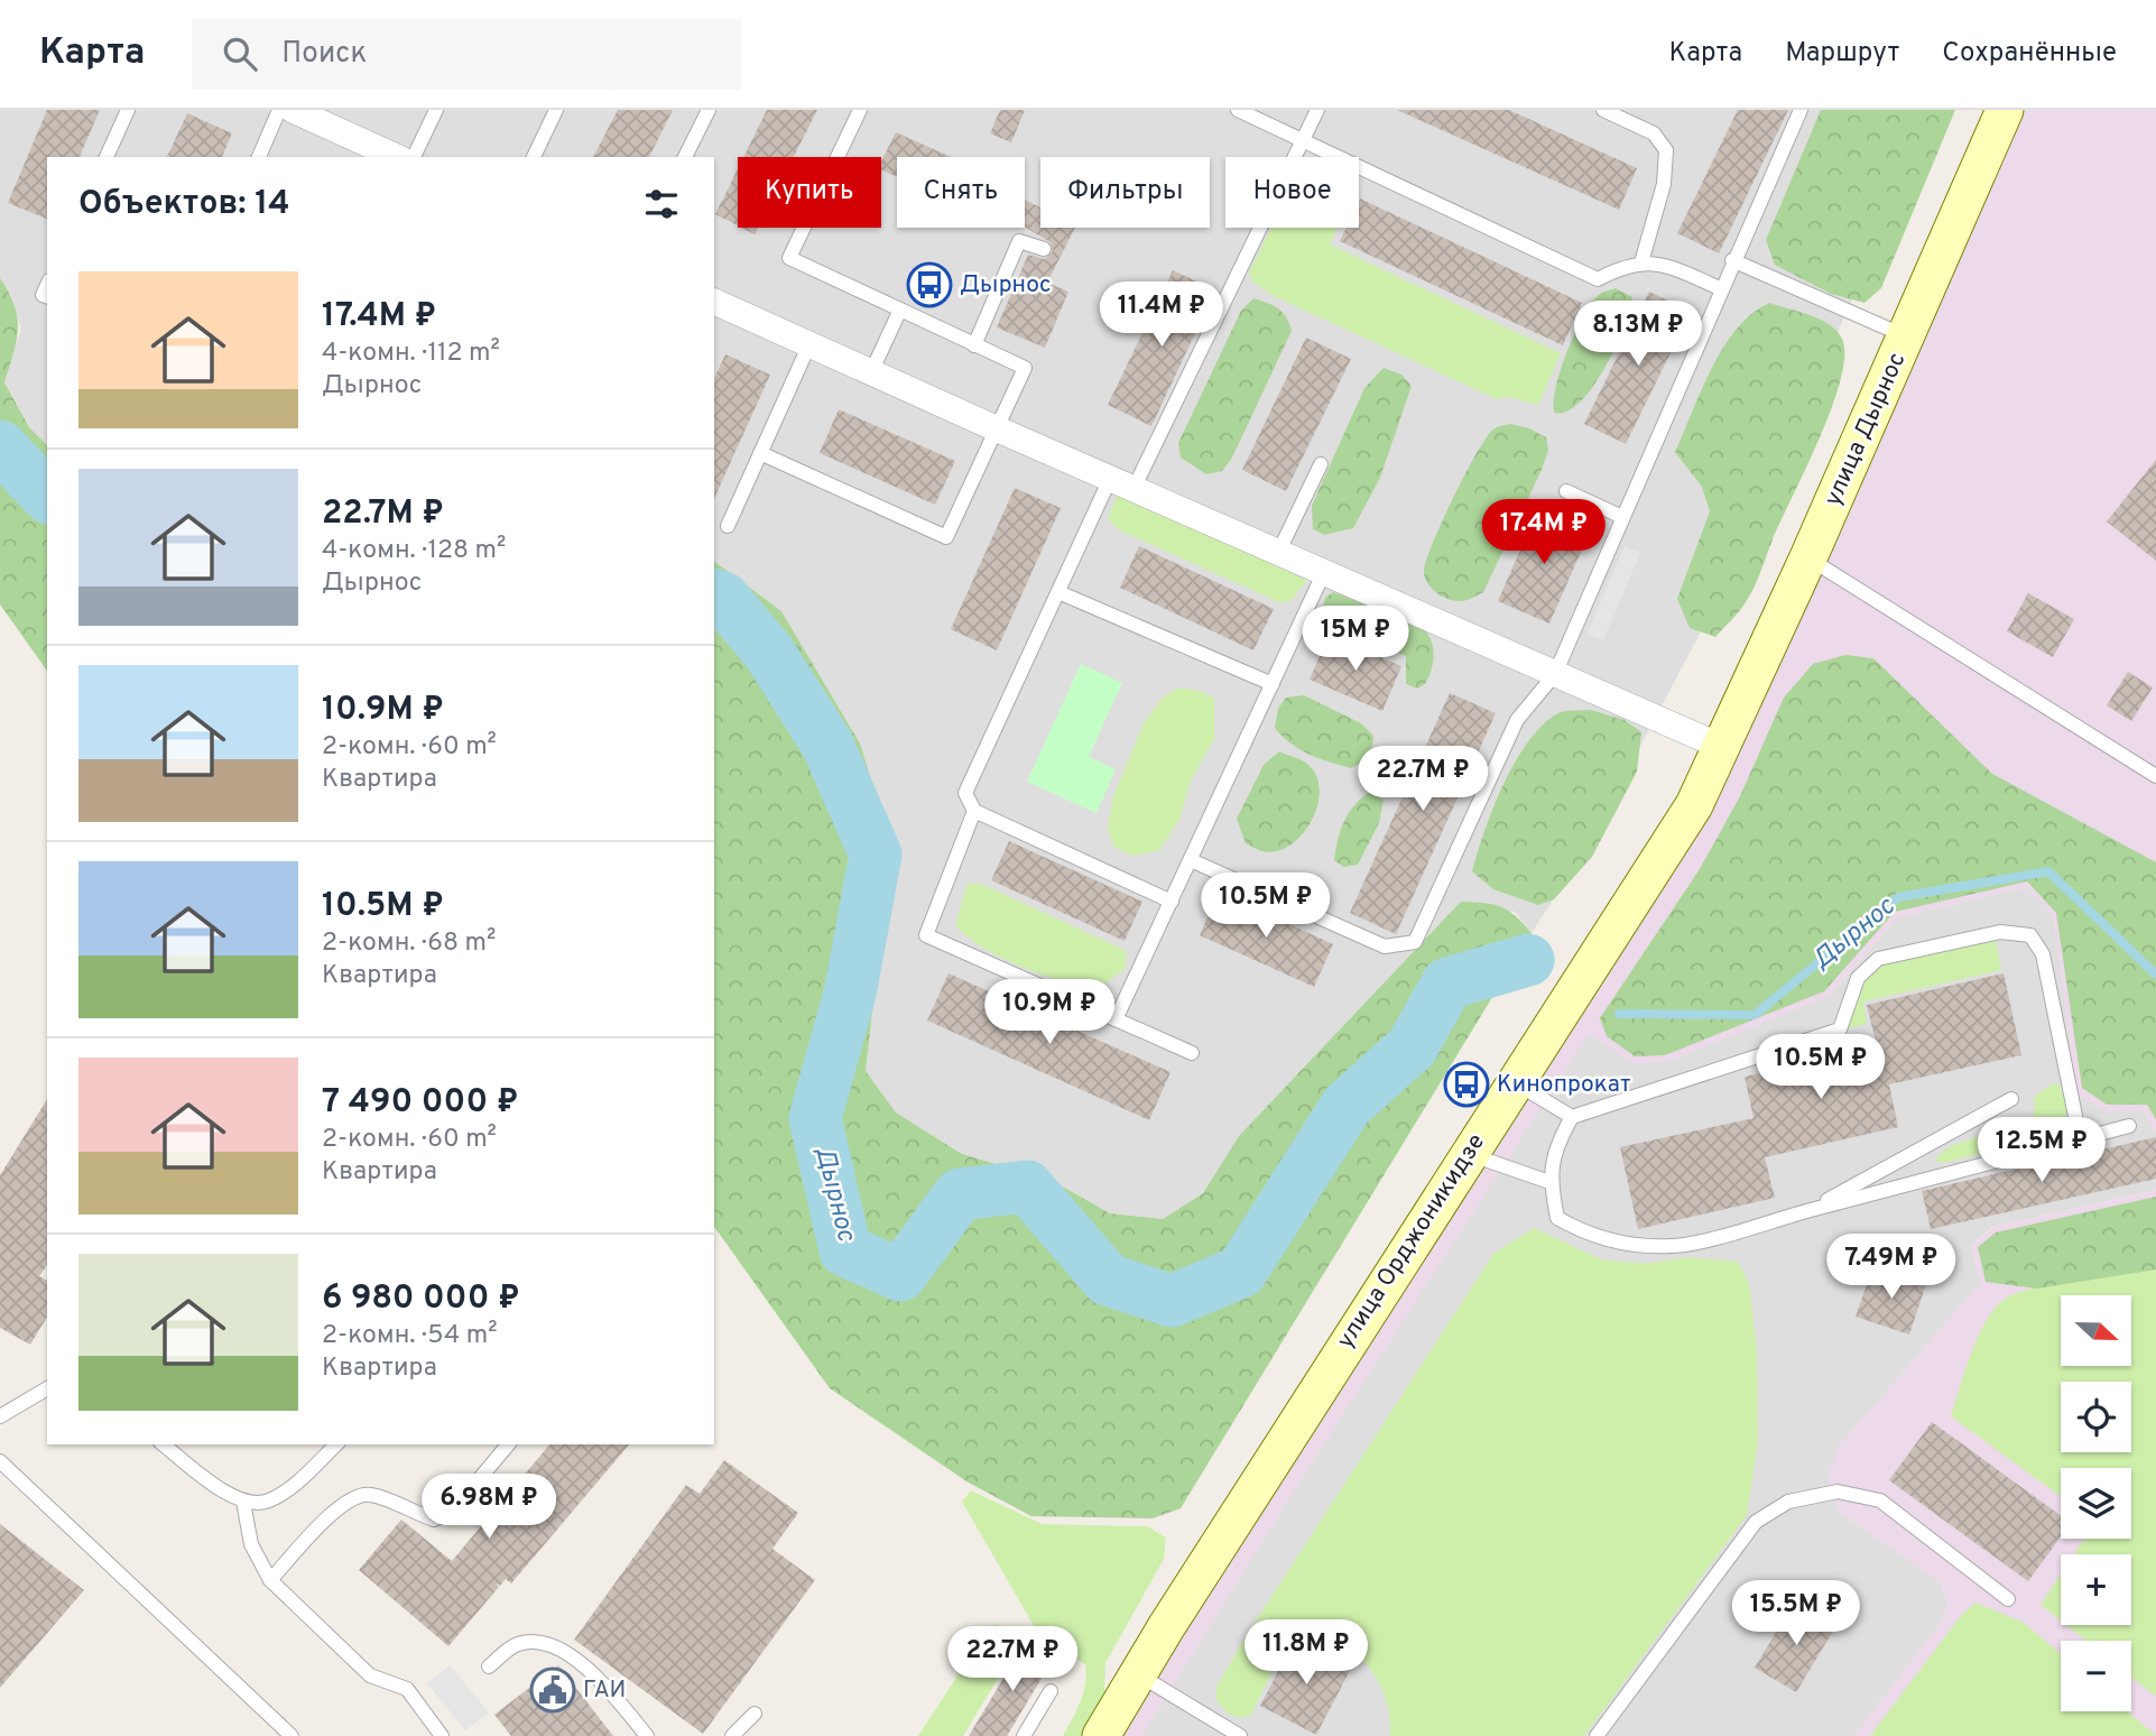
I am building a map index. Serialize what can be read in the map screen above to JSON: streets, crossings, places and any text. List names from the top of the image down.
{
  "streets": {
    "main road": ["улица Дырнос", "улица Орджоникидзе"]
  },
  "crossings": [
    ["улица Дырнос", "улица Орджоникидзе"]
  ],
  "water": ["Дырнос"],
  "places": {
    "bus stop": ["Дырнос", "Кинопрокат"],
    "public building": ["ГАИ"]
  },
  "north": "right",
  "page": {
    "header": "Карта",
    "search": "Поиск",
    "nav": ["Карта", "Маршрут", "Сохранённые"],
    "chip": [
      "Купить",
      "Снять",
      "Фильтры",
      "Новое"
    ],
    "heading": "Объектов: 14",
    "list": [
      {
        "name": "17.4M ₽",
        "note": "4-комн. · 112 m² · Дырнос"
      },
      {
        "name": "22.7M ₽",
        "note": "4-комн. · 128 m² · Дырнос"
      },
      {
        "name": "10.9M ₽",
        "note": "2-комн. · 60 m² · Квартира"
      },
      {
        "name": "10.5M ₽",
        "note": "2-комн. · 68 m² · Квартира"
      },
      {
        "name": "7 490 000 ₽",
        "note": "2-комн. · 60 m² · Квартира"
      },
      {
        "name": "6 980 000 ₽",
        "note": "2-комн. · 54 m² · Квартира"
      }
    ],
    "price": [
      "11.4M ₽",
      "8.13M ₽",
      "17.4M ₽",
      "15M ₽",
      "22.7M ₽",
      "10.5M ₽",
      "10.9M ₽",
      "10.5M ₽",
      "12.5M ₽",
      "7.49M ₽",
      "6.98M ₽",
      "15.5M ₽",
      "11.8M ₽",
      "22.7M ₽"
    ],
    "map_buttons": ["+", "−"]
  }
}
